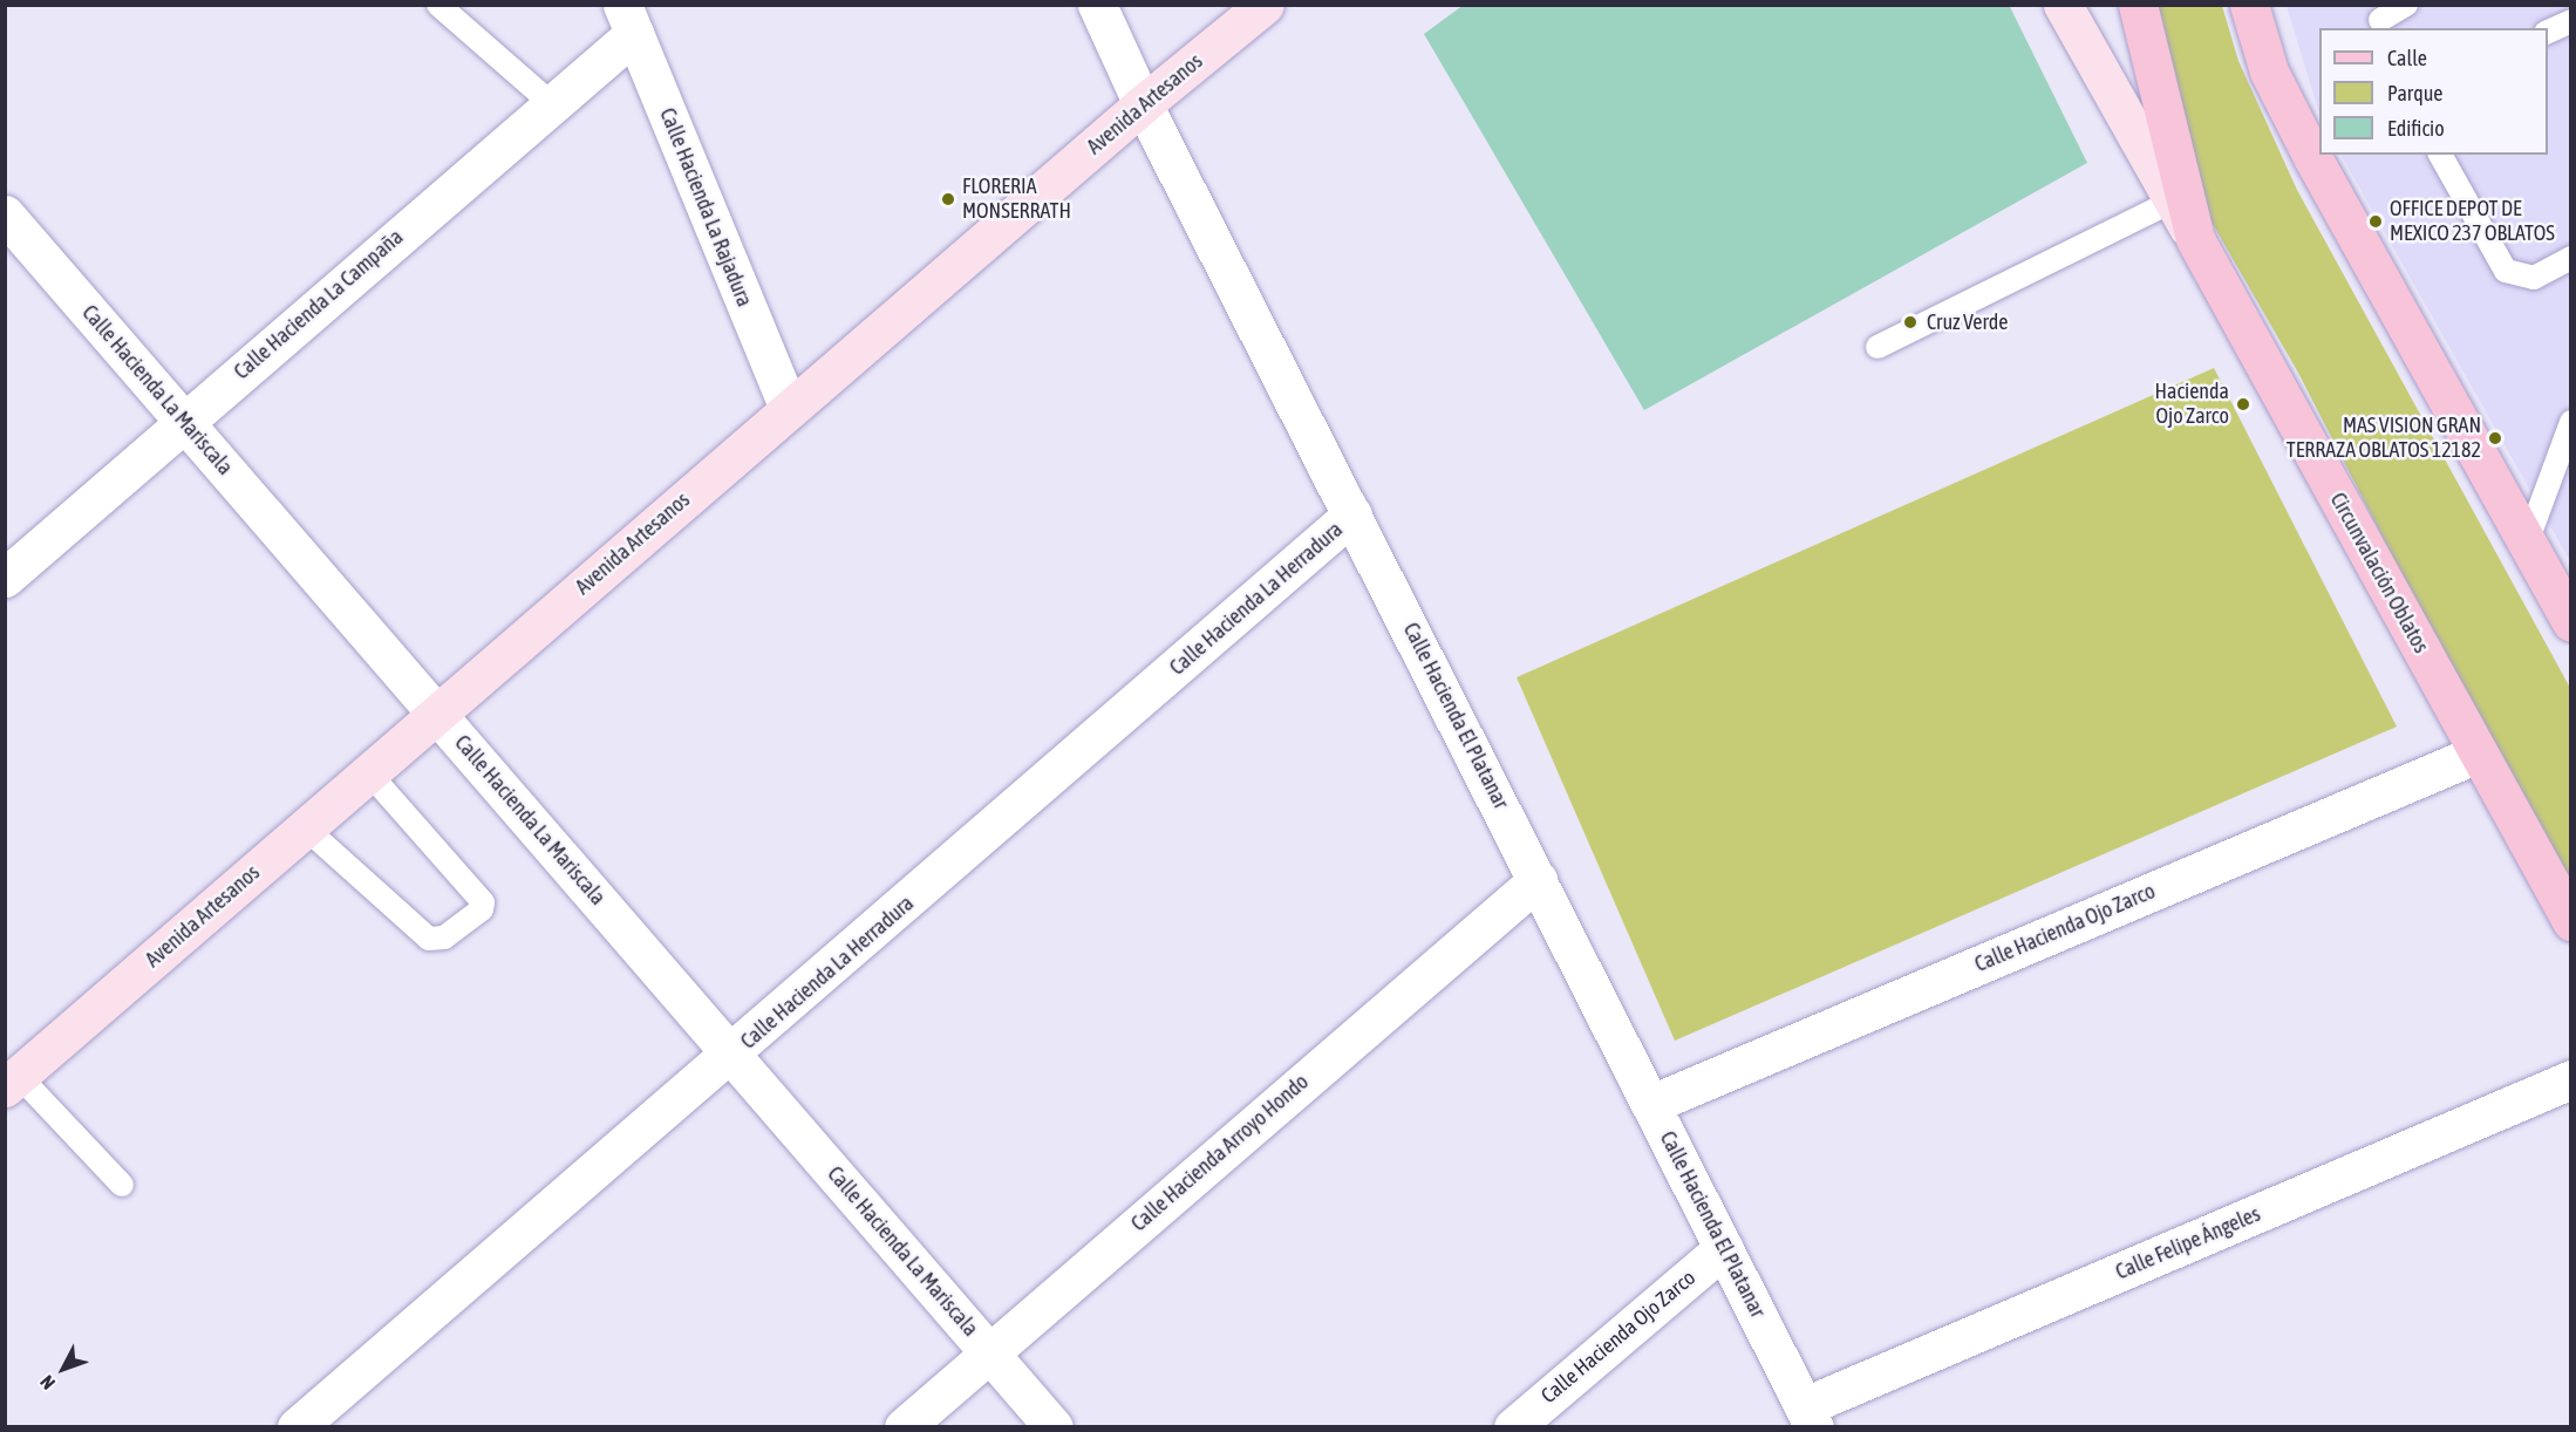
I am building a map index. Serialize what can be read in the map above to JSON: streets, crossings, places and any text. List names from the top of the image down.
{
  "streets": {
    "main road": ["Avenida Artesanos", "Circunvalación Oblatos"],
    "street": [
      "Calle Hacienda La Rajadura",
      "Calle Hacienda La Campaña",
      "Calle Hacienda La Mariscala",
      "Calle Hacienda La Herradura",
      "Calle Hacienda El Platanar",
      "Calle Hacienda Ojo Zarco",
      "Calle Hacienda Arroyo Hondo",
      "Calle Felipe Ángeles"
    ]
  },
  "crossings": [
    ["Avenida Artesanos", "Calle Hacienda La Rajadura"],
    ["Avenida Artesanos", "Calle Hacienda La Mariscala"],
    ["Avenida Artesanos", "Calle Hacienda El Platanar"],
    ["Calle Hacienda La Rajadura", "Calle Hacienda La Campaña"],
    ["Calle Hacienda La Campaña", "Calle Hacienda La Mariscala"],
    ["Calle Hacienda La Mariscala", "Calle Hacienda La Herradura"],
    ["Calle Hacienda La Mariscala", "Calle Hacienda Arroyo Hondo"],
    ["Circunvalación Oblatos", "Calle Hacienda Ojo Zarco"],
    ["Calle Hacienda La Herradura", "Calle Hacienda El Platanar"],
    ["Calle Hacienda El Platanar", "Calle Hacienda Ojo Zarco"],
    ["Calle Hacienda El Platanar", "Calle Hacienda Arroyo Hondo"],
    ["Calle Hacienda El Platanar", "Calle Felipe Ángeles"]
  ],
  "places": [
    "FLORERIA MONSERRATH",
    "OFFICE DEPOT DE MEXICO 237 OBLATOS",
    "Cruz Verde",
    "Hacienda Ojo Zarco",
    "MAS VISION GRAN TERRAZA OBLATOS 12182"
  ],
  "legend": ["Calle", "Parque", "Edificio"],
  "north": "bottom left"
}
